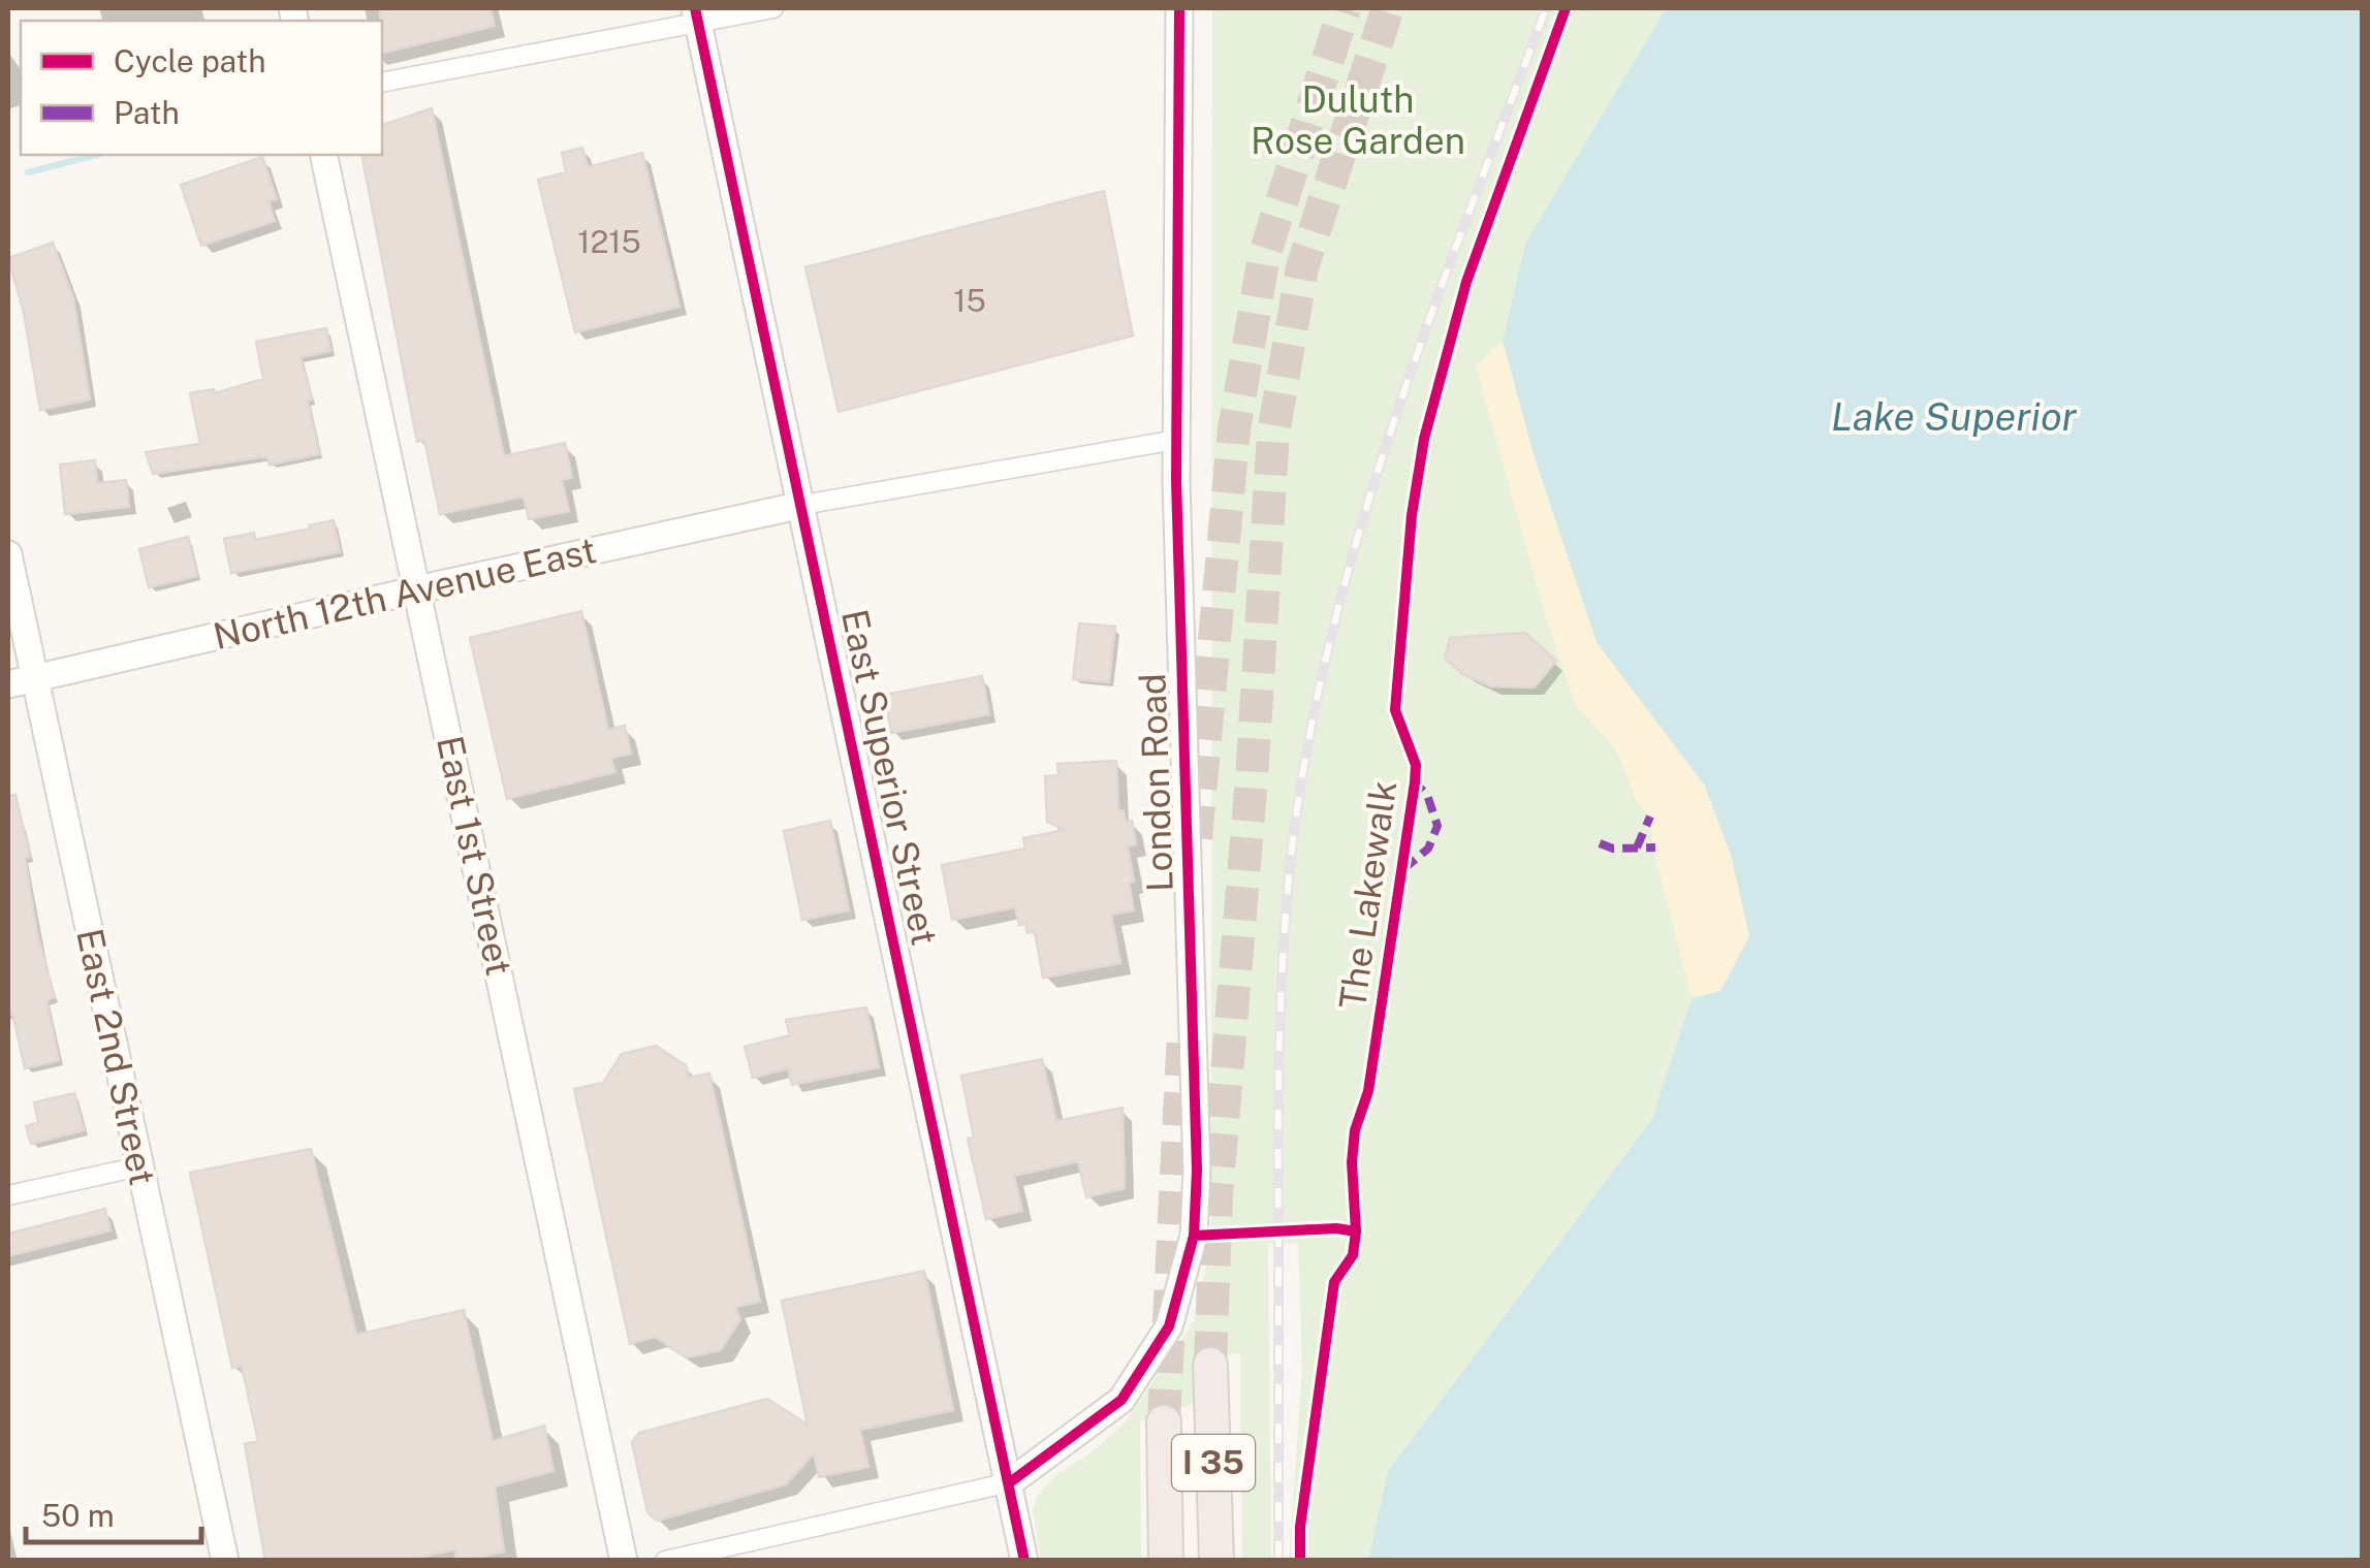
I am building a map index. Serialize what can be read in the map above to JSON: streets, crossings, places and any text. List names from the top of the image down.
{
  "streets": {
    "highway": ["I 35"],
    "street": [
      "North 12th Avenue East",
      "East Superior Street",
      "London Road",
      "East 1st Street",
      "East 2nd Street"
    ],
    "cycle path": ["The Lakewalk"]
  },
  "crossings": [
    ["North 12th Avenue East", "East Superior Street"],
    ["North 12th Avenue East", "East 1st Street"],
    ["North 12th Avenue East", "East 2nd Street"],
    ["East Superior Street", "London Road"]
  ],
  "water": ["Lake Superior"],
  "parks": ["Duluth Rose Garden"],
  "house_numbers": ["1215", "15"],
  "legend": ["Cycle path", "Path"],
  "scale_bar": "50 m"
}
